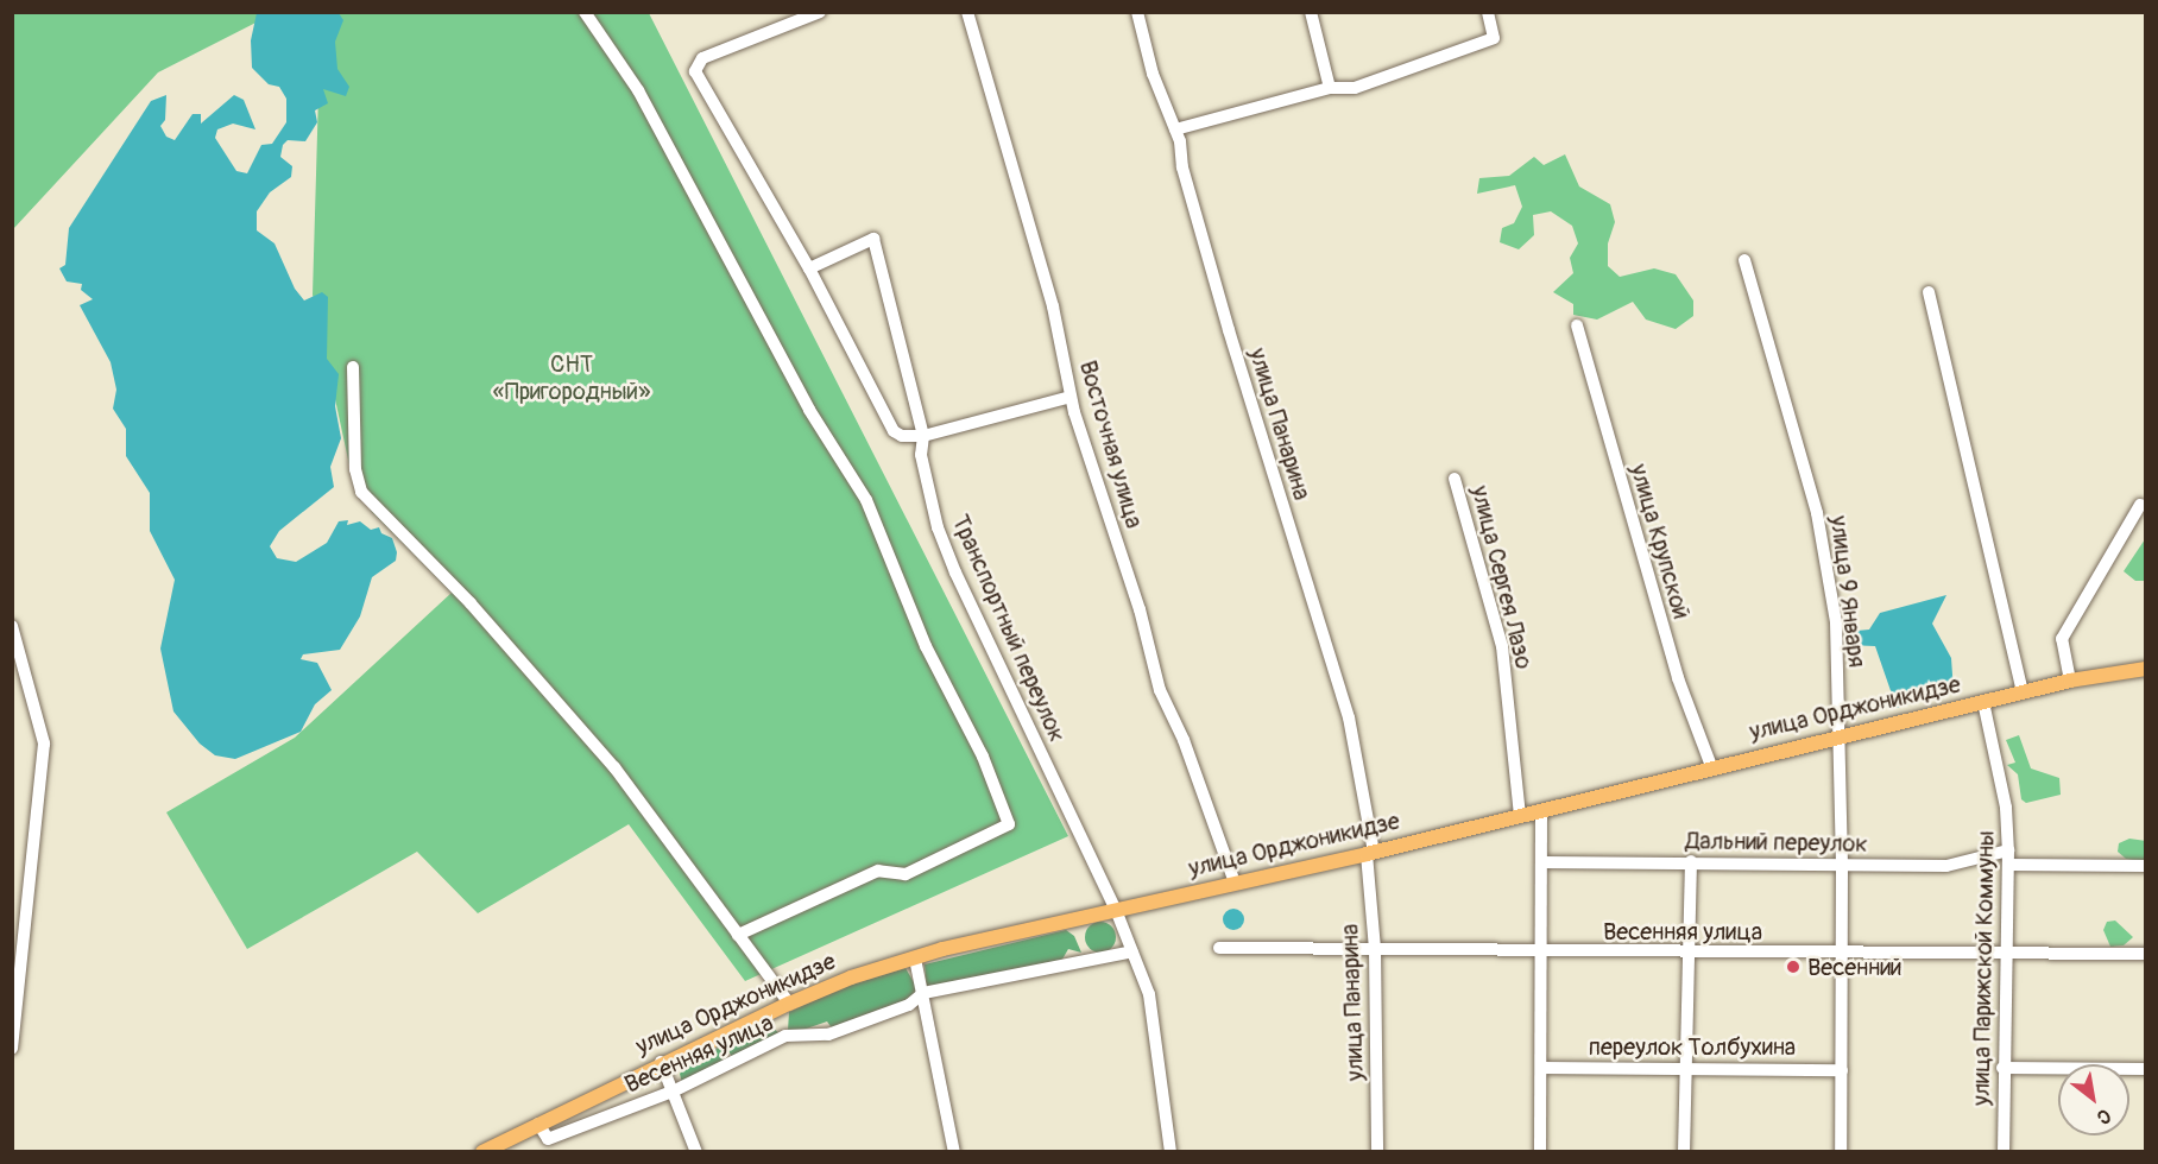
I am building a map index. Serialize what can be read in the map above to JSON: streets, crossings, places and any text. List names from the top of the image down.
{
  "streets": {
    "main road": ["улица Орджоникидзе"],
    "street": [
      "улица Панарина",
      "Восточная улица",
      "улица Крупской",
      "улица Сергея Лазо",
      "улица 9 Января",
      "Транспортный переулок",
      "Дальний переулок",
      "Весенняя улица",
      "улица Парижской Коммуны",
      "переулок Толбухина"
    ]
  },
  "crossings": [
    ["улица Панарина", "улица Орджоникидзе"],
    ["улица Панарина", "Весенняя улица"],
    ["Восточная улица", "улица Орджоникидзе"],
    ["улица Крупской", "улица Орджоникидзе"],
    ["улица Сергея Лазо", "улица Орджоникидзе"],
    ["улица 9 Января", "улица Орджоникидзе"],
    ["улица 9 Января", "Дальний переулок"],
    ["улица 9 Января", "Весенняя улица"],
    ["улица 9 Января", "переулок Толбухина"],
    ["Транспортный переулок", "улица Орджоникидзе"],
    ["улица Орджоникидзе", "Весенняя улица"],
    ["улица Орджоникидзе", "улица Парижской Коммуны"],
    ["Дальний переулок", "улица Парижской Коммуны"],
    ["Весенняя улица", "улица Парижской Коммуны"]
  ],
  "parks": ["СНТ «Пригородный»"],
  "places": ["Весенний"],
  "north": "bottom right"
}
